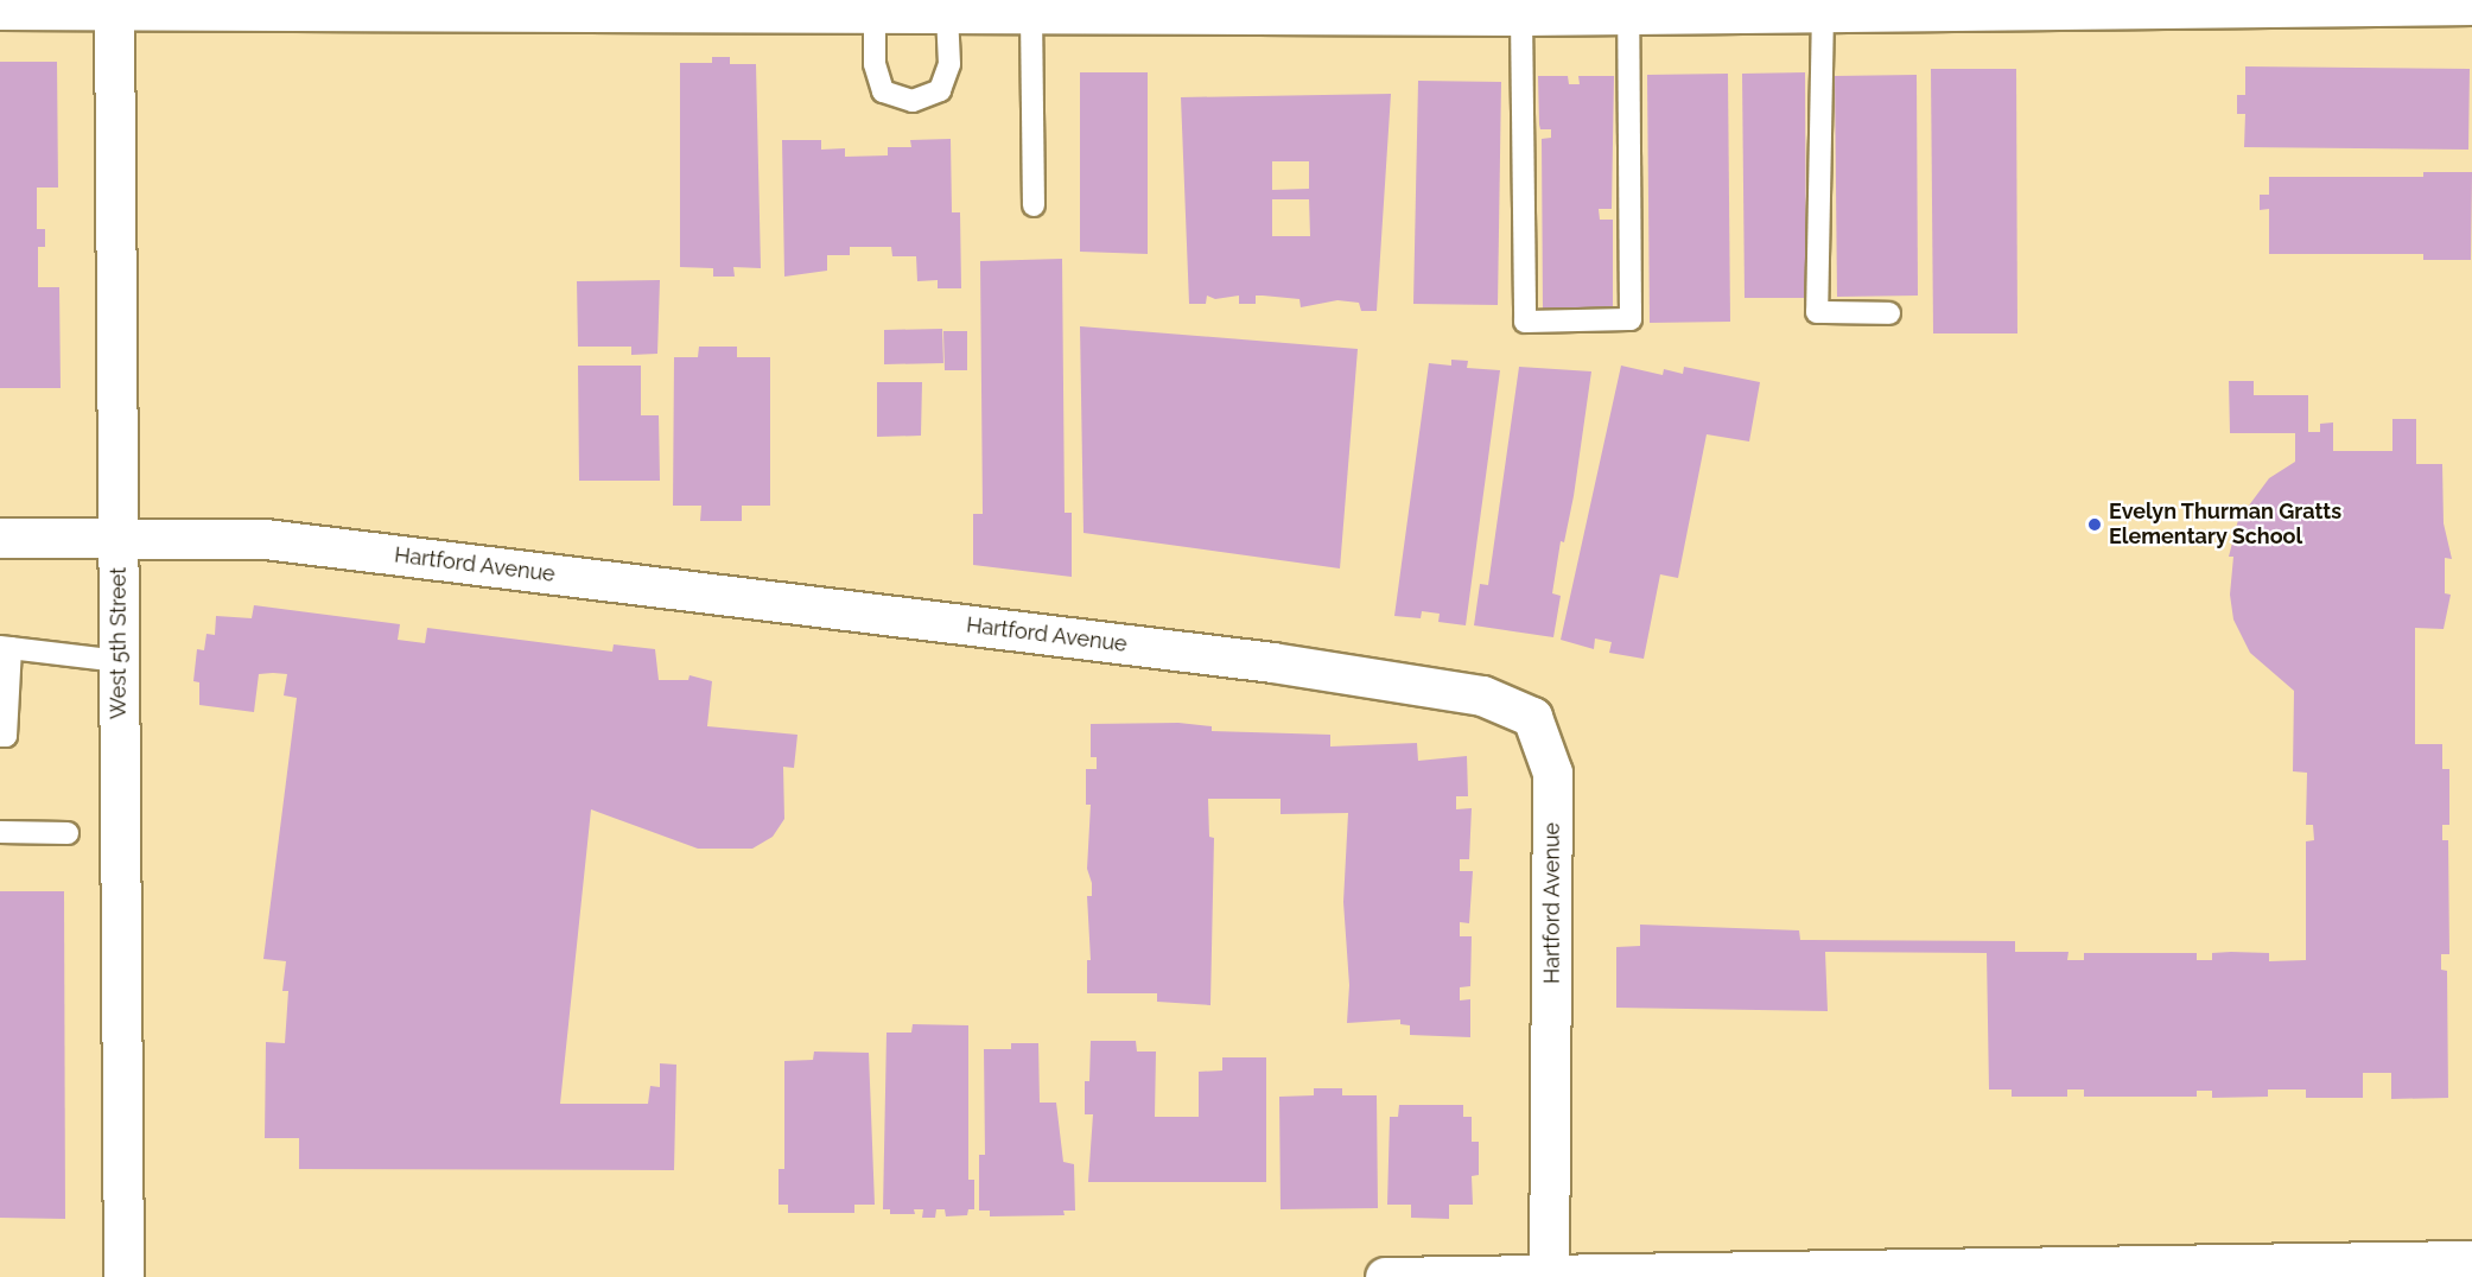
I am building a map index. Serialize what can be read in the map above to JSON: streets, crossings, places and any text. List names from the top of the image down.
{
  "streets": {
    "street": ["Hartford Avenue", "West 5th Street"]
  },
  "crossings": [
    ["Hartford Avenue", "West 5th Street"]
  ],
  "places": ["Evelyn Thurman Gratts Elementary School"]
}
